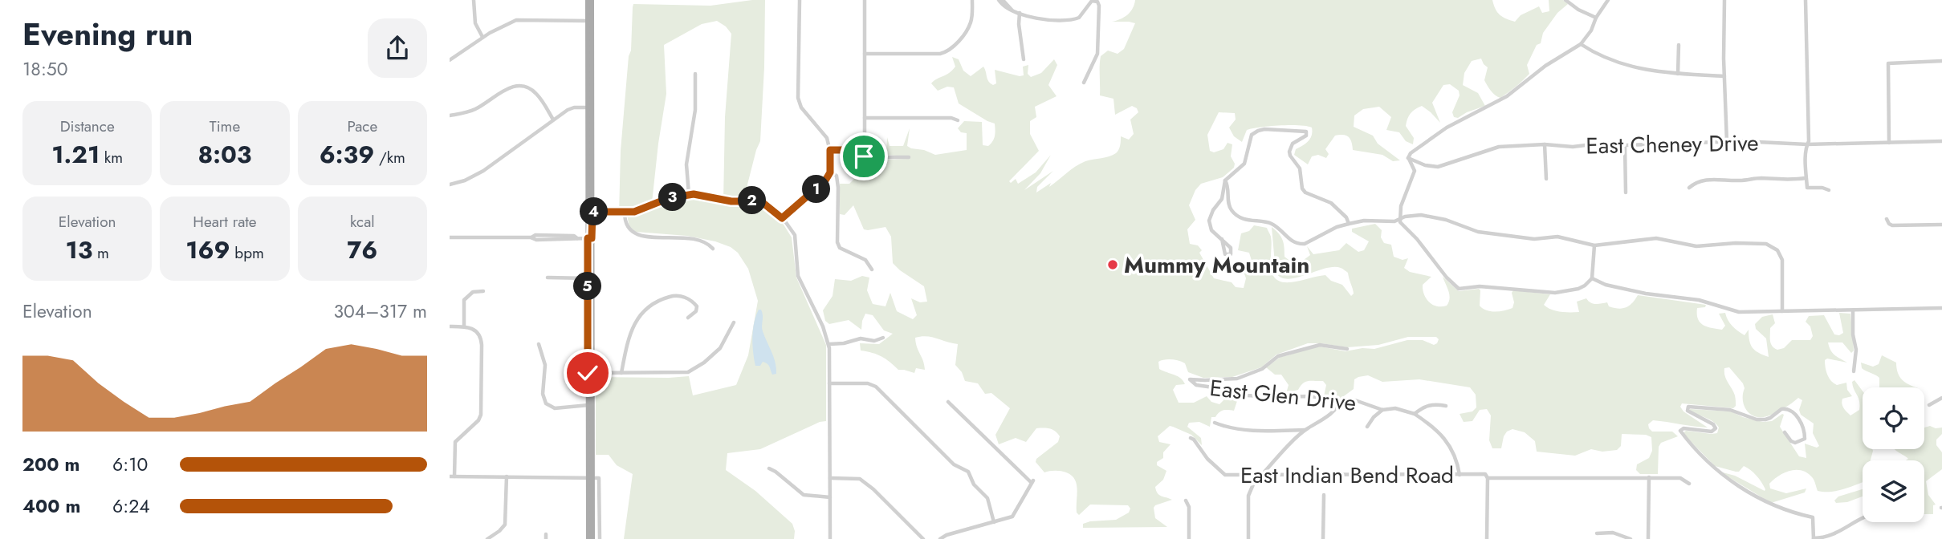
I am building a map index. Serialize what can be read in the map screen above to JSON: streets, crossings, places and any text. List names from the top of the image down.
{
  "streets": {
    "street": ["East Cheney Drive", "East Glen Drive", "East Indian Bend Road"]
  },
  "places": ["Mummy Mountain"],
  "page": {
    "heading": ["Evening run", "18:50"],
    "stats": [
      ["Distance", "1.21 km"],
      ["Time", "8:03"],
      ["Pace", "6:39 /km"],
      ["Elevation", "13 m"],
      ["Heart rate", "169 bpm"],
      ["kcal", "76"]
    ],
    "pins": [
      "1",
      "3",
      "2",
      "4",
      "5"
    ],
    "chart": ["Elevation", "304–317 m"],
    "list": [
      {
        "name": "200 m",
        "note": "6:10"
      },
      {
        "name": "400 m",
        "note": "6:24"
      }
    ]
  }
}
